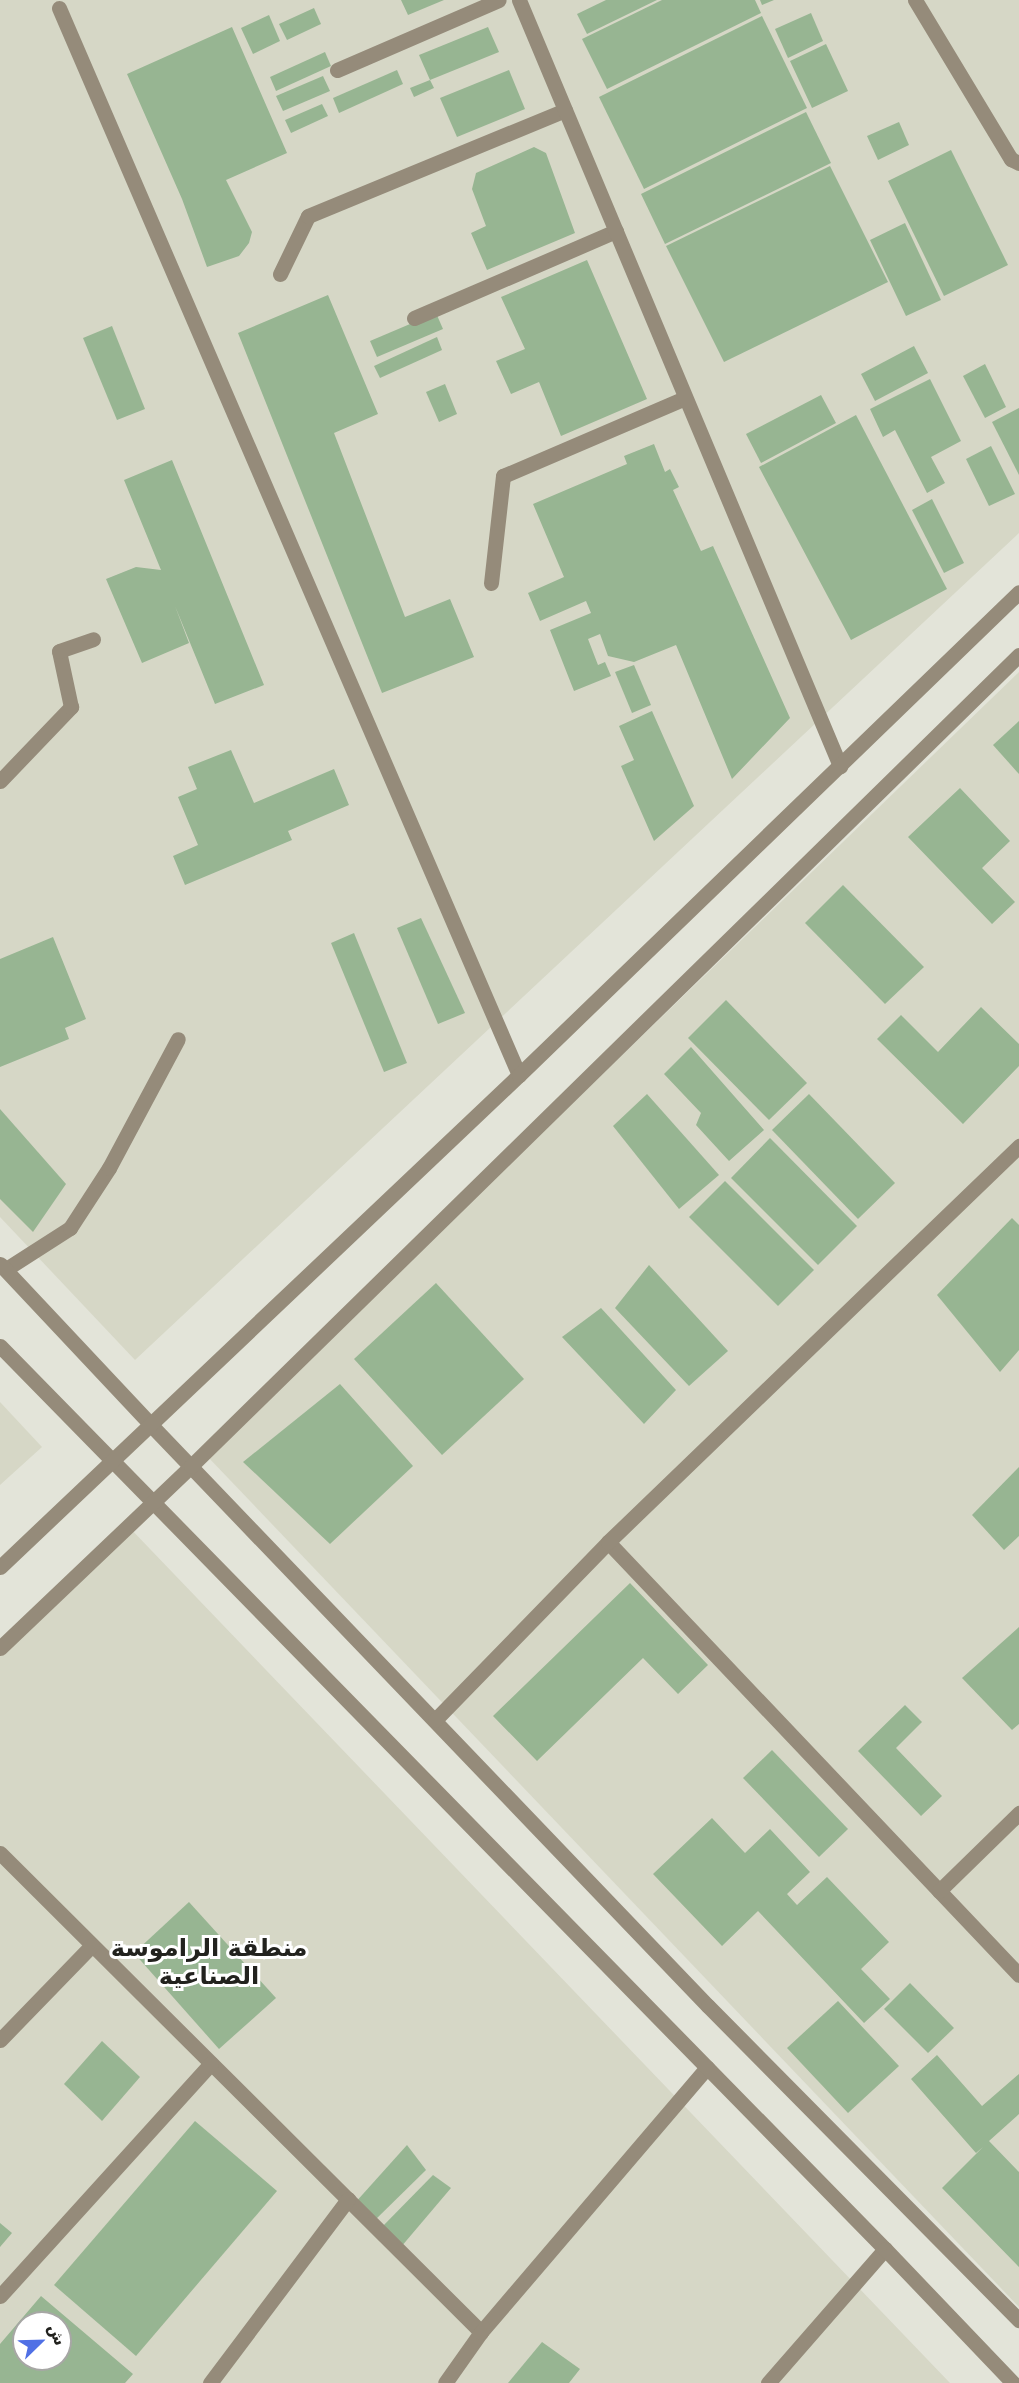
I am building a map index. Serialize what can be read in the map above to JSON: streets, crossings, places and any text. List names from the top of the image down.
{
  "districts": ["منطقة الراموسة الصناعية"],
  "north": "top right"
}
